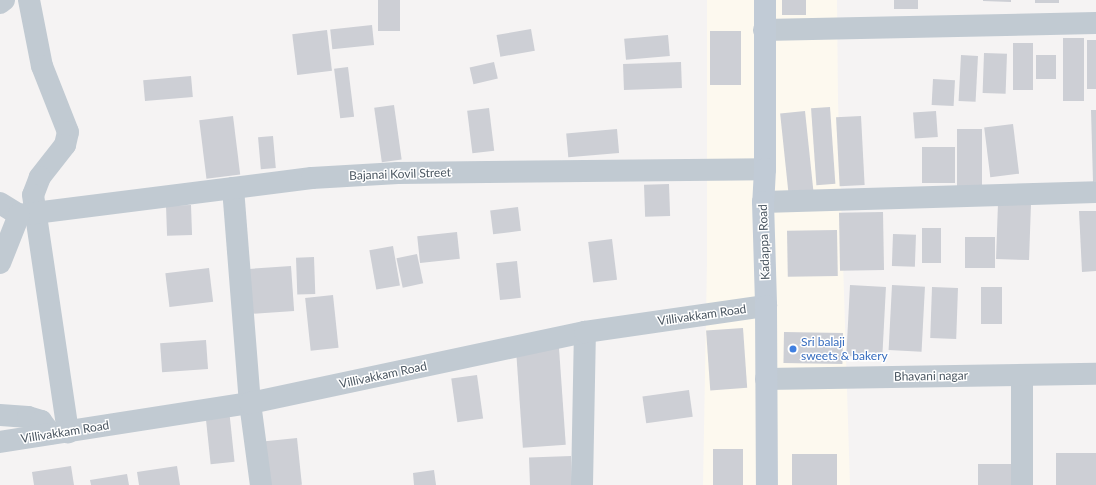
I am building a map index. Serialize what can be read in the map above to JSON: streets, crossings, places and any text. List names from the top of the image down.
{
  "streets": {
    "main road": ["Kadappa Road"],
    "street": ["Bajanai Kovil Street", "Villivakkam Road", "Bhavani nagar"]
  },
  "crossings": [
    ["Bajanai Kovil Street", "Kadappa Road"],
    ["Kadappa Road", "Villivakkam Road"],
    ["Kadappa Road", "Bhavani nagar"]
  ],
  "places": ["Sri balaji sweets & bakery"]
}
